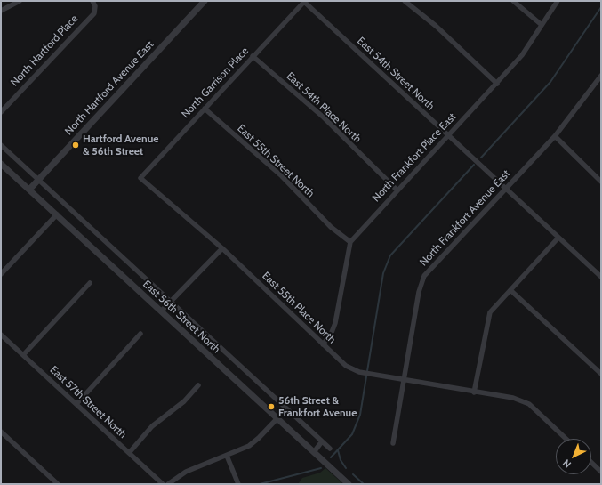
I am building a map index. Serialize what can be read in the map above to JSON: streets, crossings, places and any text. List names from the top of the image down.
{
  "streets": {
    "street": [
      "North Hartford Place",
      "East 54th Street North",
      "North Garrison Place",
      "North Hartford Avenue East",
      "East 54th Place North",
      "North Frankfort Place East",
      "East 55th Street North",
      "North Frankfort Avenue East",
      "East 55th Place North",
      "East 56th Street North",
      "East 57th Street North"
    ]
  },
  "crossings": [
    ["East 54th Street North", "North Garrison Place"],
    ["East 54th Street North", "North Frankfort Place East"],
    ["East 54th Street North", "North Frankfort Avenue East"],
    ["North Garrison Place", "East 54th Place North"],
    ["North Garrison Place", "East 55th Street North"],
    ["North Garrison Place", "East 55th Place North"],
    ["North Hartford Avenue East", "East 56th Street North"],
    ["East 54th Place North", "North Frankfort Place East"],
    ["North Frankfort Place East", "East 55th Street North"],
    ["North Frankfort Place East", "East 55th Place North"],
    ["North Frankfort Avenue East", "East 55th Place North"]
  ],
  "places": ["Hartford Avenue & 56th Street", "56th Street & Frankfort Avenue"],
  "north": "bottom left"
}
